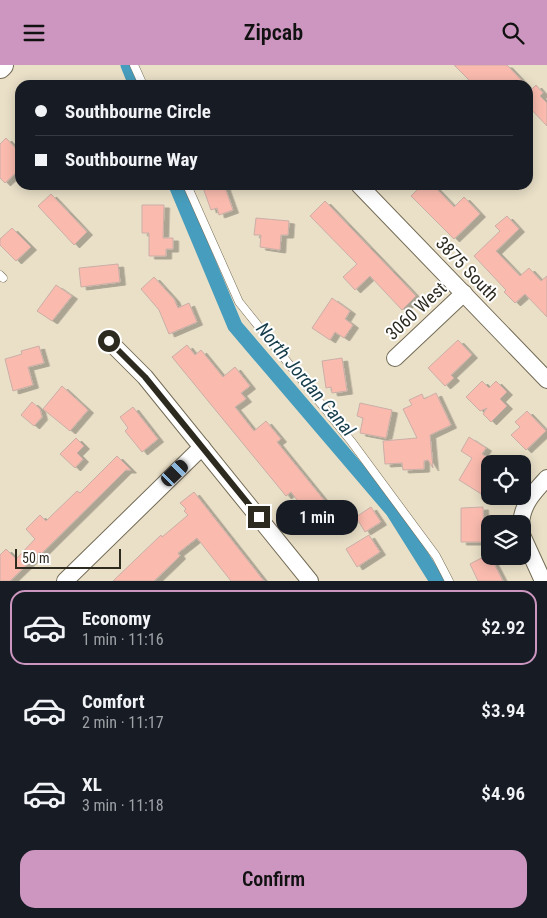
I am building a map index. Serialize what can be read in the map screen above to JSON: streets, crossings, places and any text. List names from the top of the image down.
{
  "streets": {
    "street": ["3875 South", "3060 West"]
  },
  "crossings": [
    ["3875 South", "3060 West"]
  ],
  "water": ["North Jordan Canal"],
  "scale_bar": "50 m",
  "page": {
    "header": "Zipcab",
    "banner": ["Southbourne Circle", "Southbourne Way"],
    "bubble": "1 min",
    "scale": "50 m",
    "list": [
      {
        "name": "Economy",
        "note": "1 min · 11:16",
        "value": "$2.92"
      },
      {
        "name": "Comfort",
        "note": "2 min · 11:17",
        "value": "$3.94"
      },
      {
        "name": "XL",
        "note": "3 min · 11:18",
        "value": "$4.96"
      }
    ],
    "buttons": "Confirm"
  }
}
